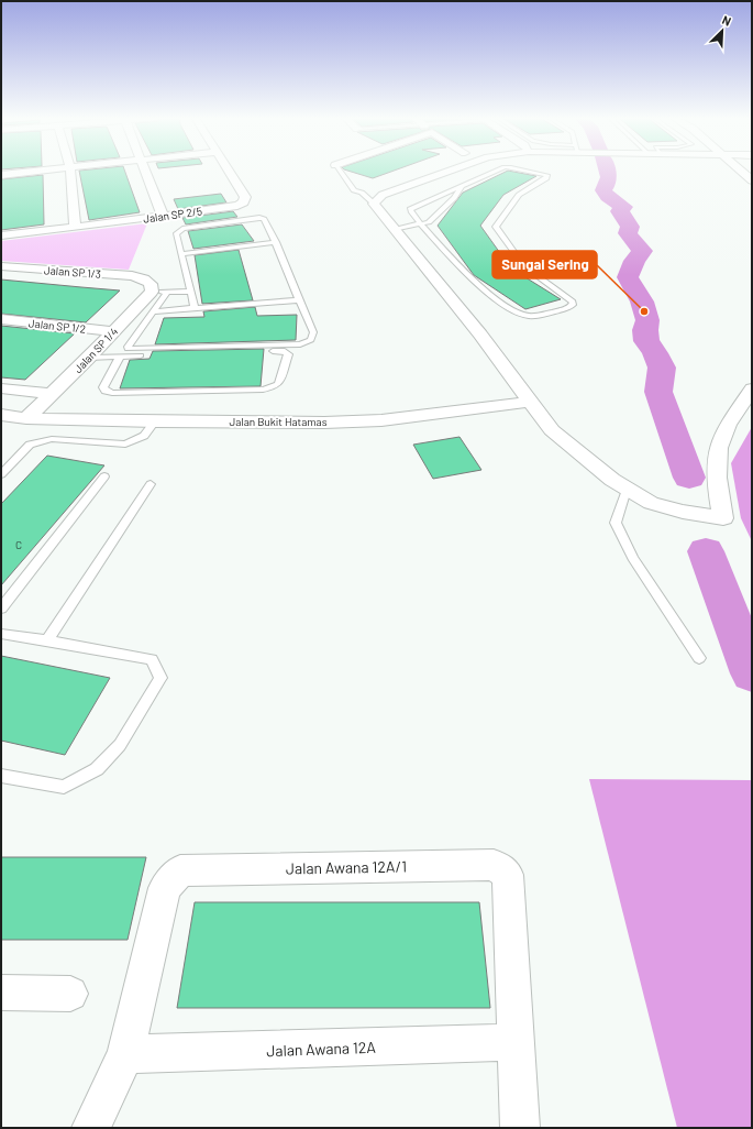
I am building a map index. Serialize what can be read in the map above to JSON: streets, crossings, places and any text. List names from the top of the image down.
{
  "streets": {
    "street": [
      "Jalan SP 2/5",
      "Jalan SP 1/3",
      "Jalan SP 1/2",
      "Jalan SP 1/4",
      "Jalan Bukit Hatamas",
      "Jalan Awana 12A/1",
      "Jalan Awana 12A"
    ]
  },
  "crossings": [
    ["Jalan SP 1/3", "Jalan SP 1/4"],
    ["Jalan SP 1/2", "Jalan SP 1/4"],
    ["Jalan SP 1/4", "Jalan Bukit Hatamas"],
    ["Jalan Awana 12A/1", "Jalan Awana 12A"]
  ],
  "places": ["Sungai Sering"],
  "house_numbers": ["C"],
  "north": "top right"
}
